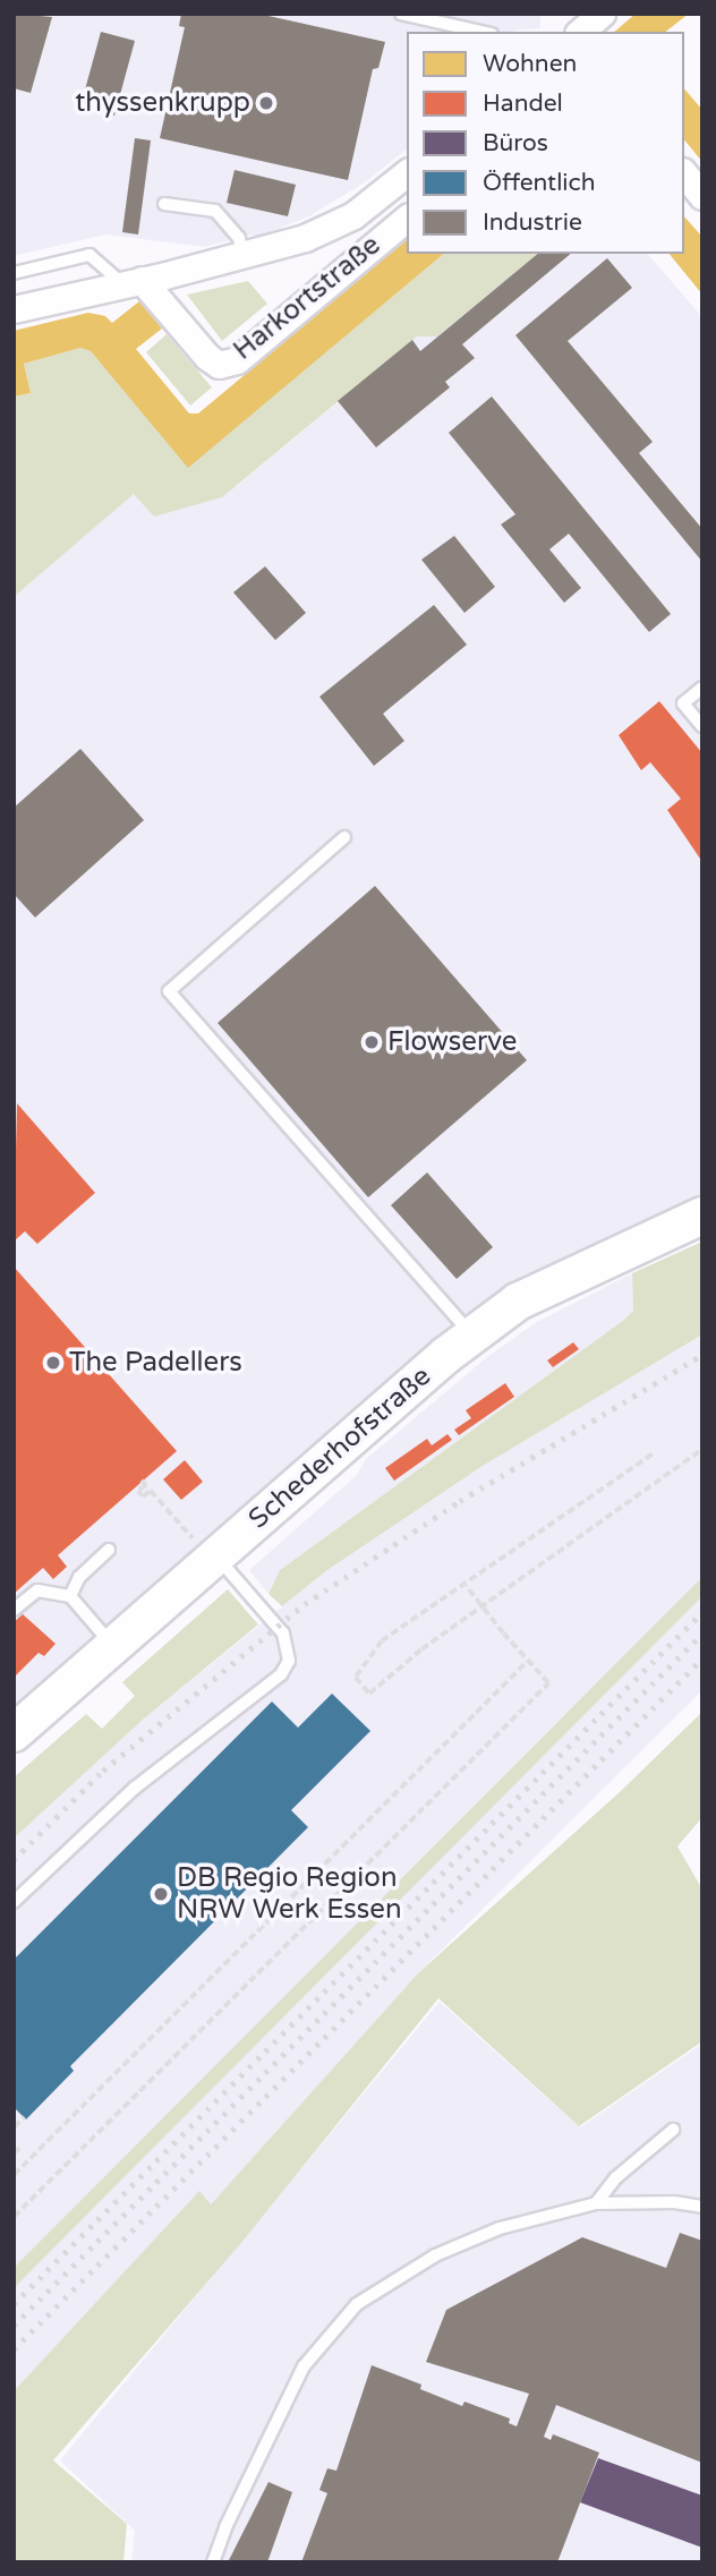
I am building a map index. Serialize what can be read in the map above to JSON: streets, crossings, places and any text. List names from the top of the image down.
{
  "streets": {
    "street": ["Harkortstraße", "Schederhofstraße"]
  },
  "places": [
    "thyssenkrupp",
    "Flowserve",
    "The Padellers",
    "DB Regio Region NRW Werk Essen"
  ],
  "legend": [
    "Wohnen",
    "Handel",
    "Büros",
    "Öffentlich",
    "Industrie"
  ]
}
